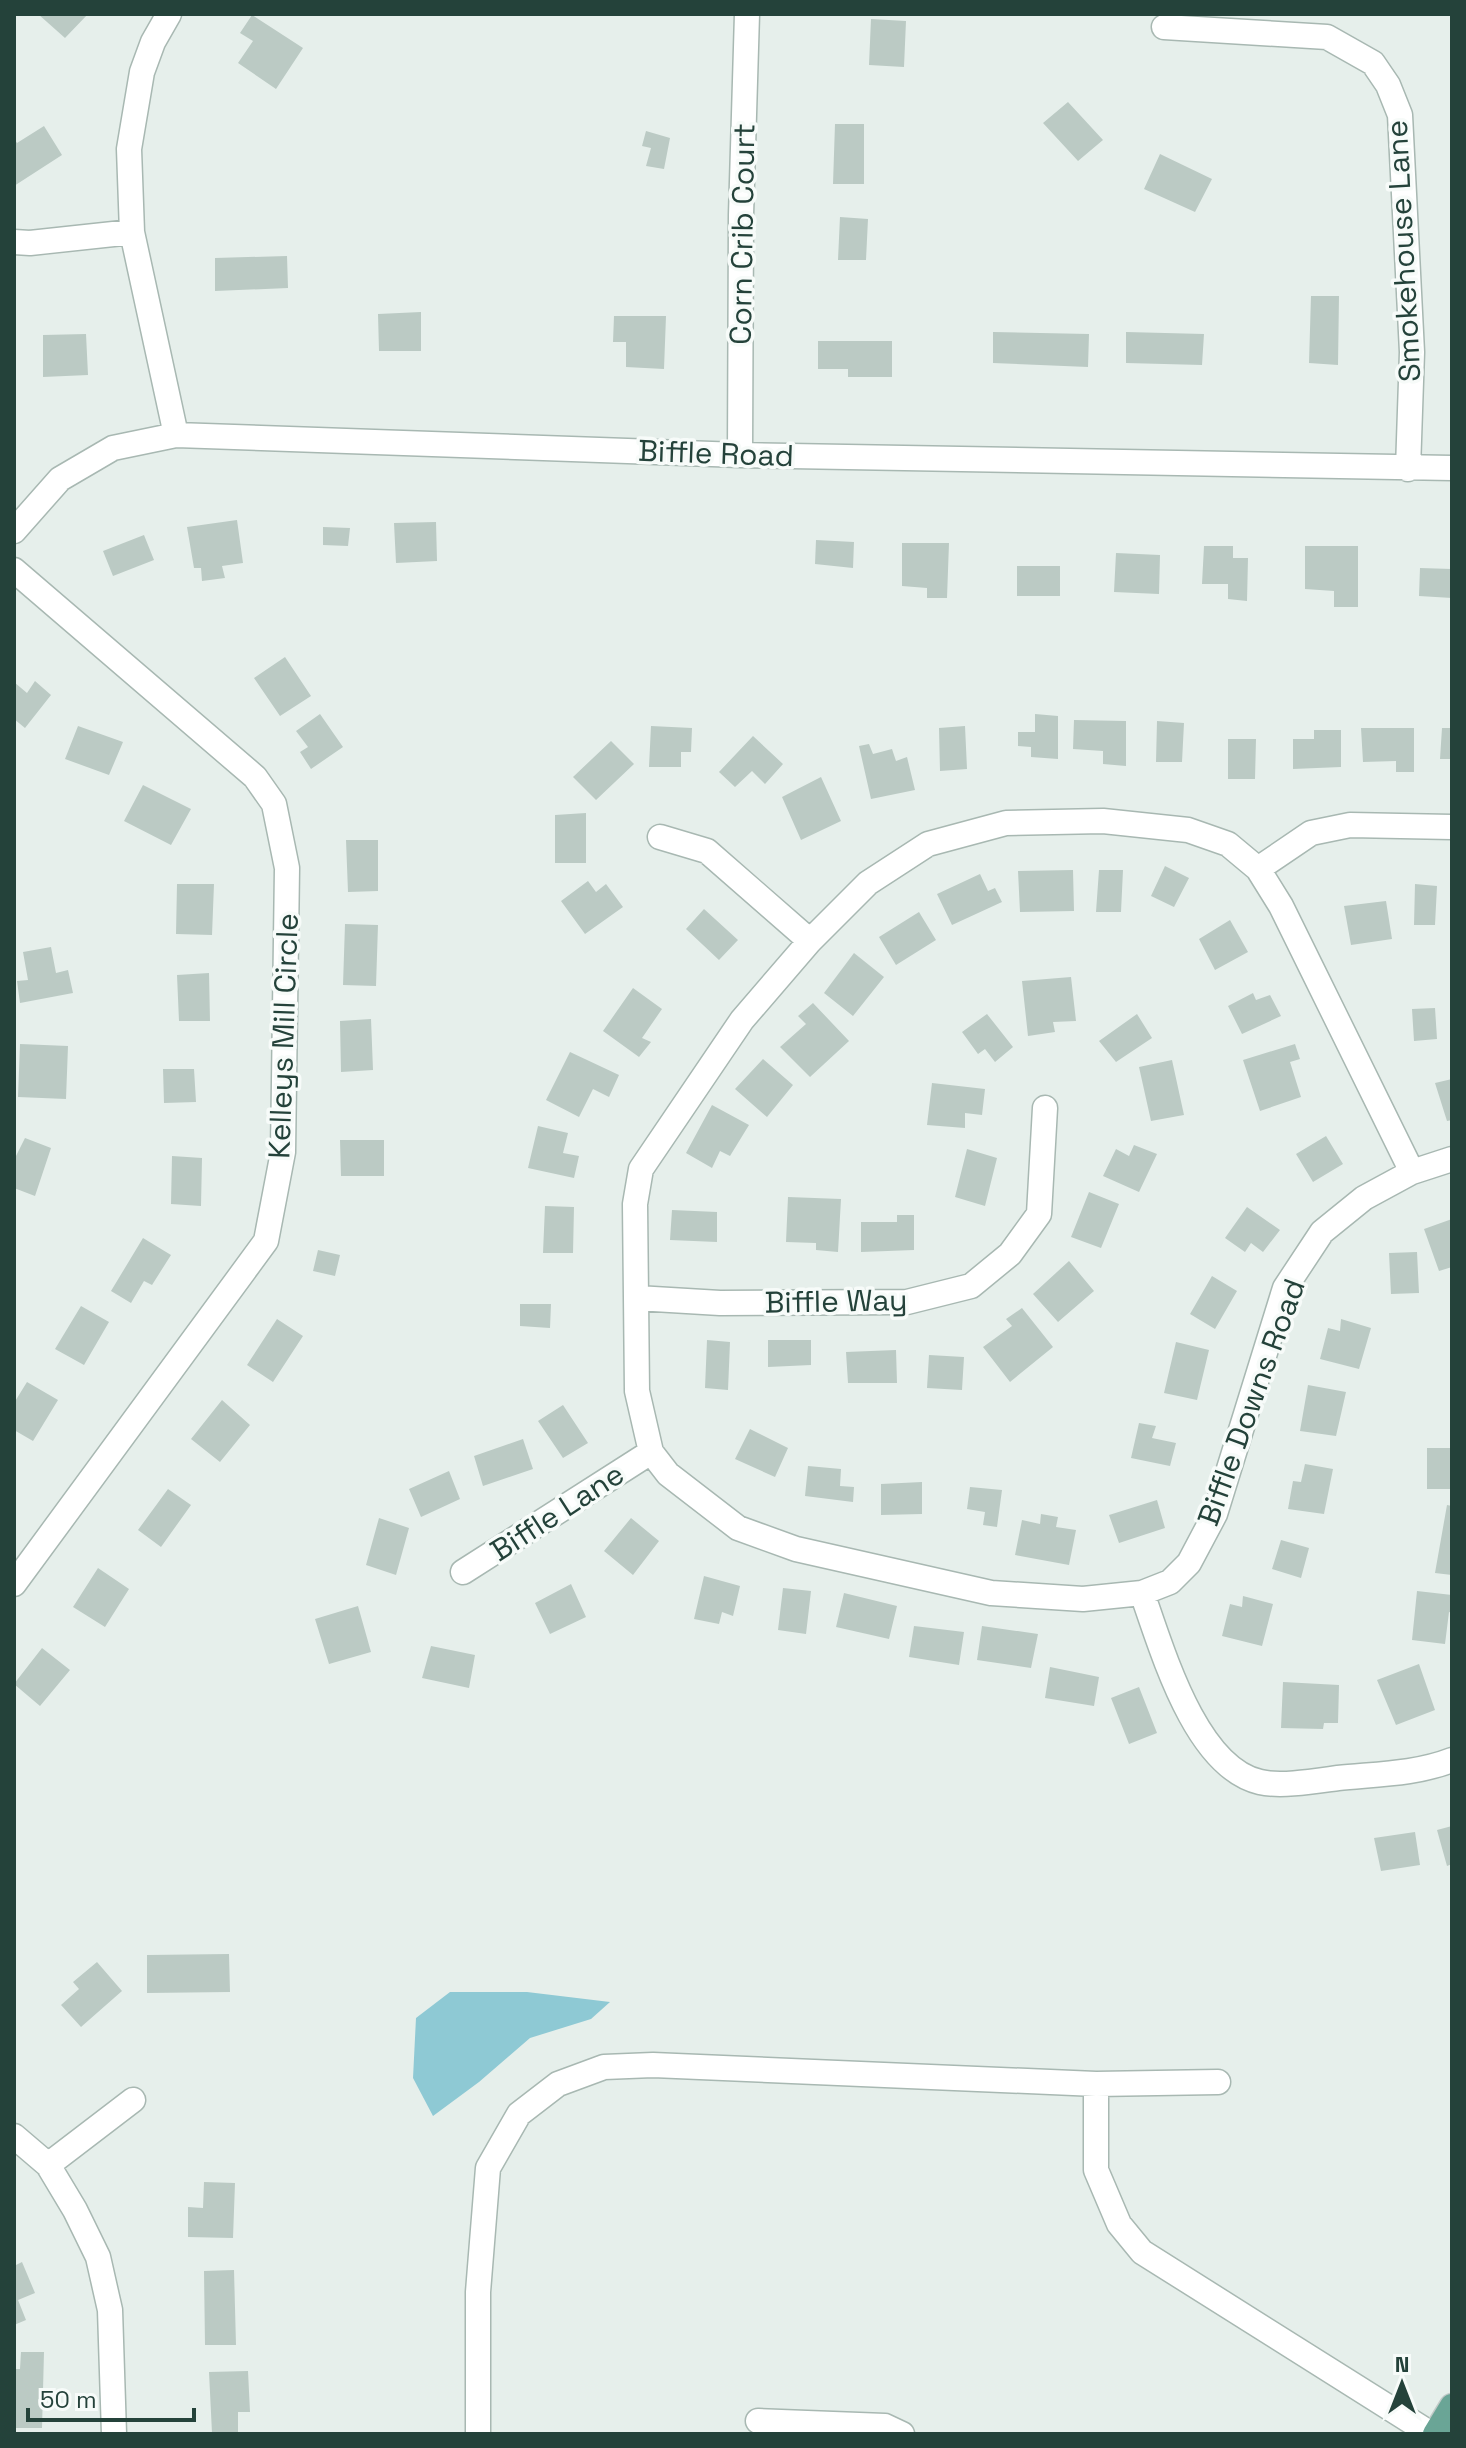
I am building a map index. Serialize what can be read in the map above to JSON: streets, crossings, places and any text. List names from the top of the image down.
{
  "streets": {
    "street": [
      "Corn Crib Court",
      "Smokehouse Lane",
      "Biffle Road",
      "Kelleys Mill Circle",
      "Biffle Way",
      "Biffle Downs Road",
      "Biffle Lane"
    ]
  },
  "crossings": [
    ["Corn Crib Court", "Biffle Road"],
    ["Smokehouse Lane", "Biffle Road"],
    ["Biffle Way", "Biffle Downs Road"],
    ["Biffle Downs Road", "Biffle Lane"]
  ],
  "scale_bar": "50 m",
  "north": "top"
}
